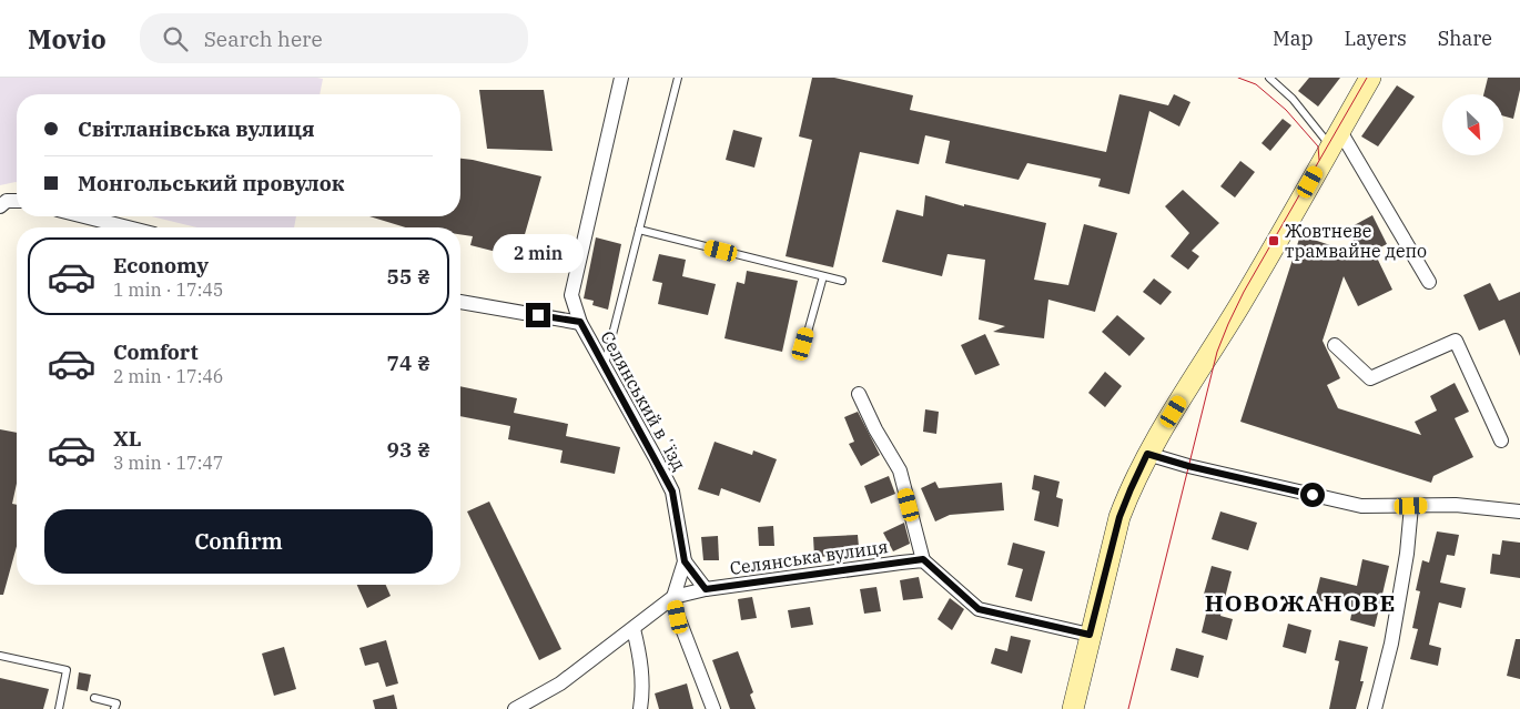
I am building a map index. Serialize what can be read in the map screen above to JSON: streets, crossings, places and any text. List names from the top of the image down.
{
  "streets": {
    "street": ["Селянський вʼїзд", "Селянська вулиця"]
  },
  "crossings": [
    ["Селянський вʼїзд", "Селянська вулиця"]
  ],
  "districts": ["НОВОЖАНОВЕ"],
  "places": {
    "transit": ["Жовтневе трамвайне депо"]
  },
  "north": "bottom right",
  "page": {
    "header": "Movio",
    "search": "Search here",
    "nav": ["Map", "Layers", "Share"],
    "banner": ["Світланівська вулиця", "Монгольський провулок"],
    "bubble": "2 min",
    "list": [
      {
        "name": "Economy",
        "note": "1 min · 17:45",
        "value": "55 ₴"
      },
      {
        "name": "Comfort",
        "note": "2 min · 17:46",
        "value": "74 ₴"
      },
      {
        "name": "XL",
        "note": "3 min · 17:47",
        "value": "93 ₴"
      }
    ],
    "buttons": "Confirm"
  }
}
